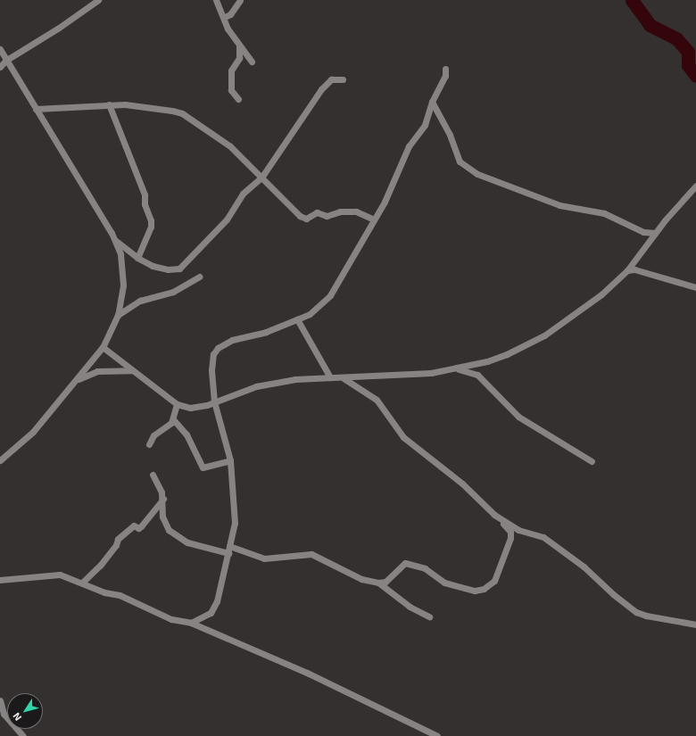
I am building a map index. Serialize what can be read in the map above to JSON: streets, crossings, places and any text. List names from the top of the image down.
{
  "north": "bottom left"
}
